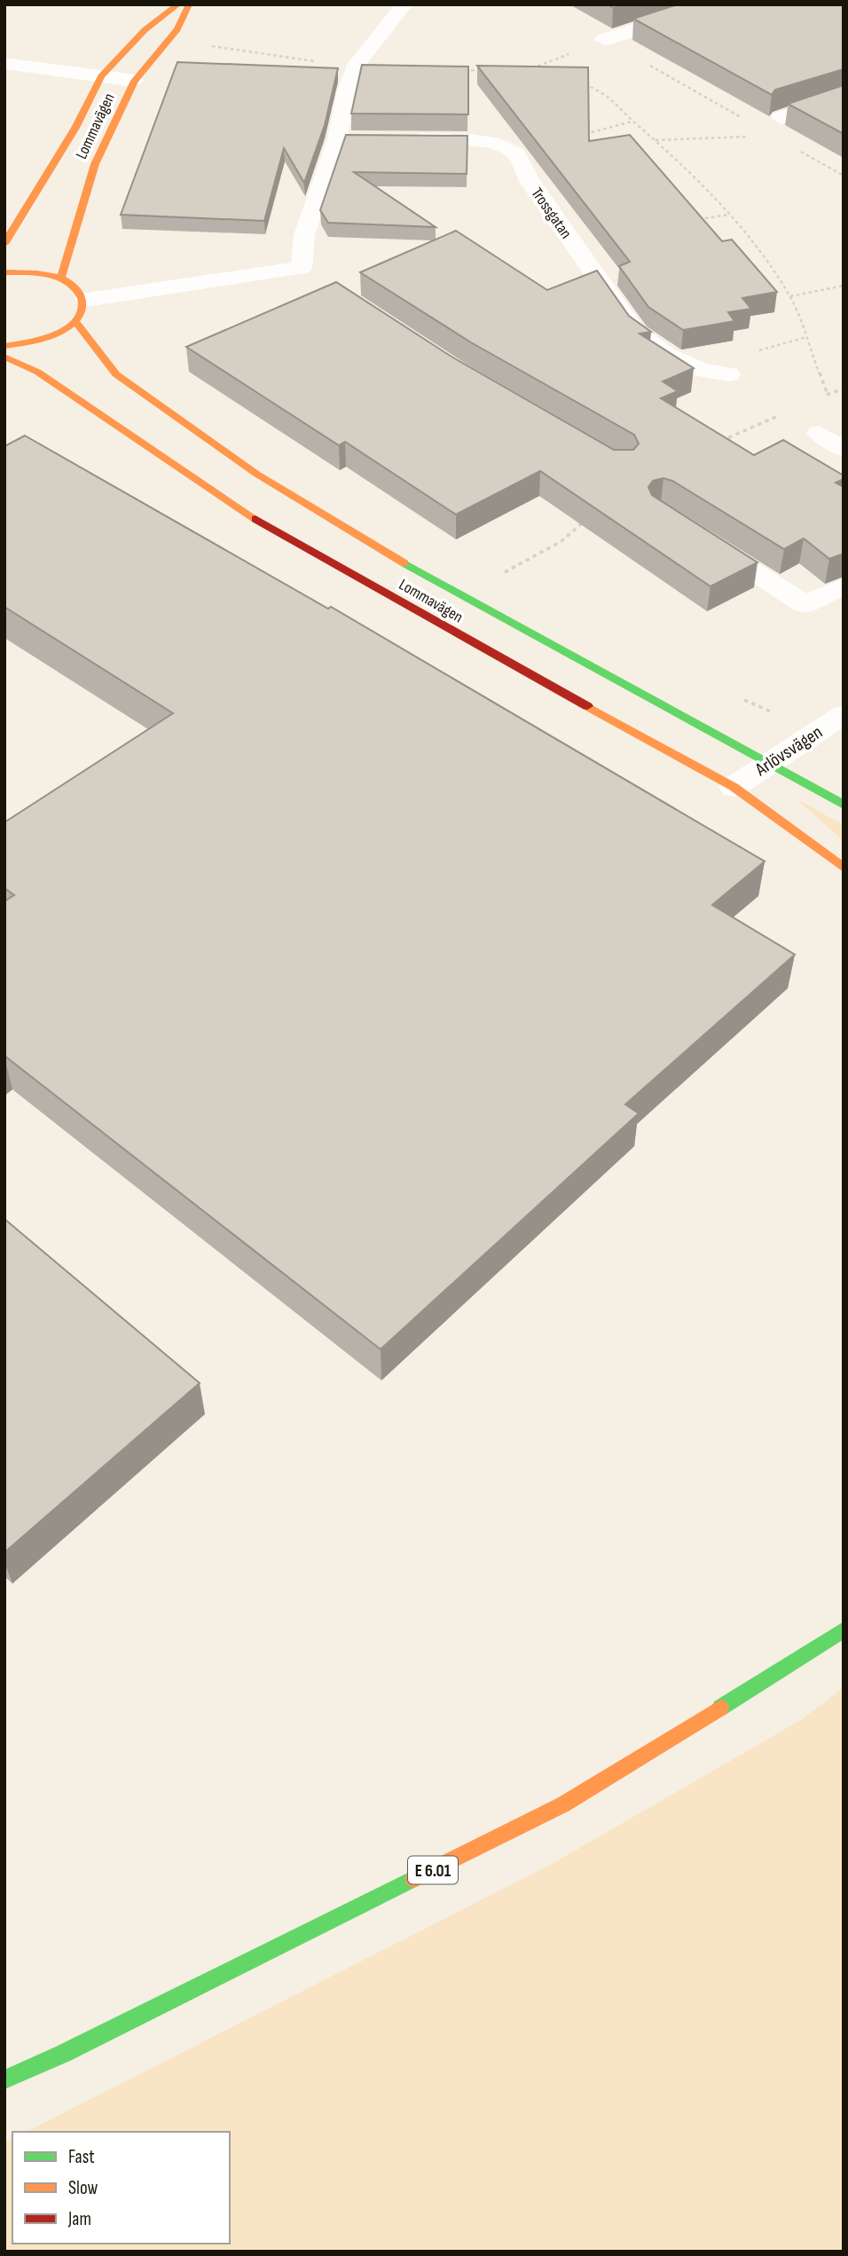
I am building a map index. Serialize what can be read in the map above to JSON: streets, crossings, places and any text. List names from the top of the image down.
{
  "streets": {
    "main road": ["Lommavägen", "E 6.01"],
    "street": ["Trossgatan", "Arlövsvägen"]
  },
  "crossings": [
    ["Lommavägen", "Arlövsvägen"]
  ],
  "legend": ["Fast", "Slow", "Jam"]
}
